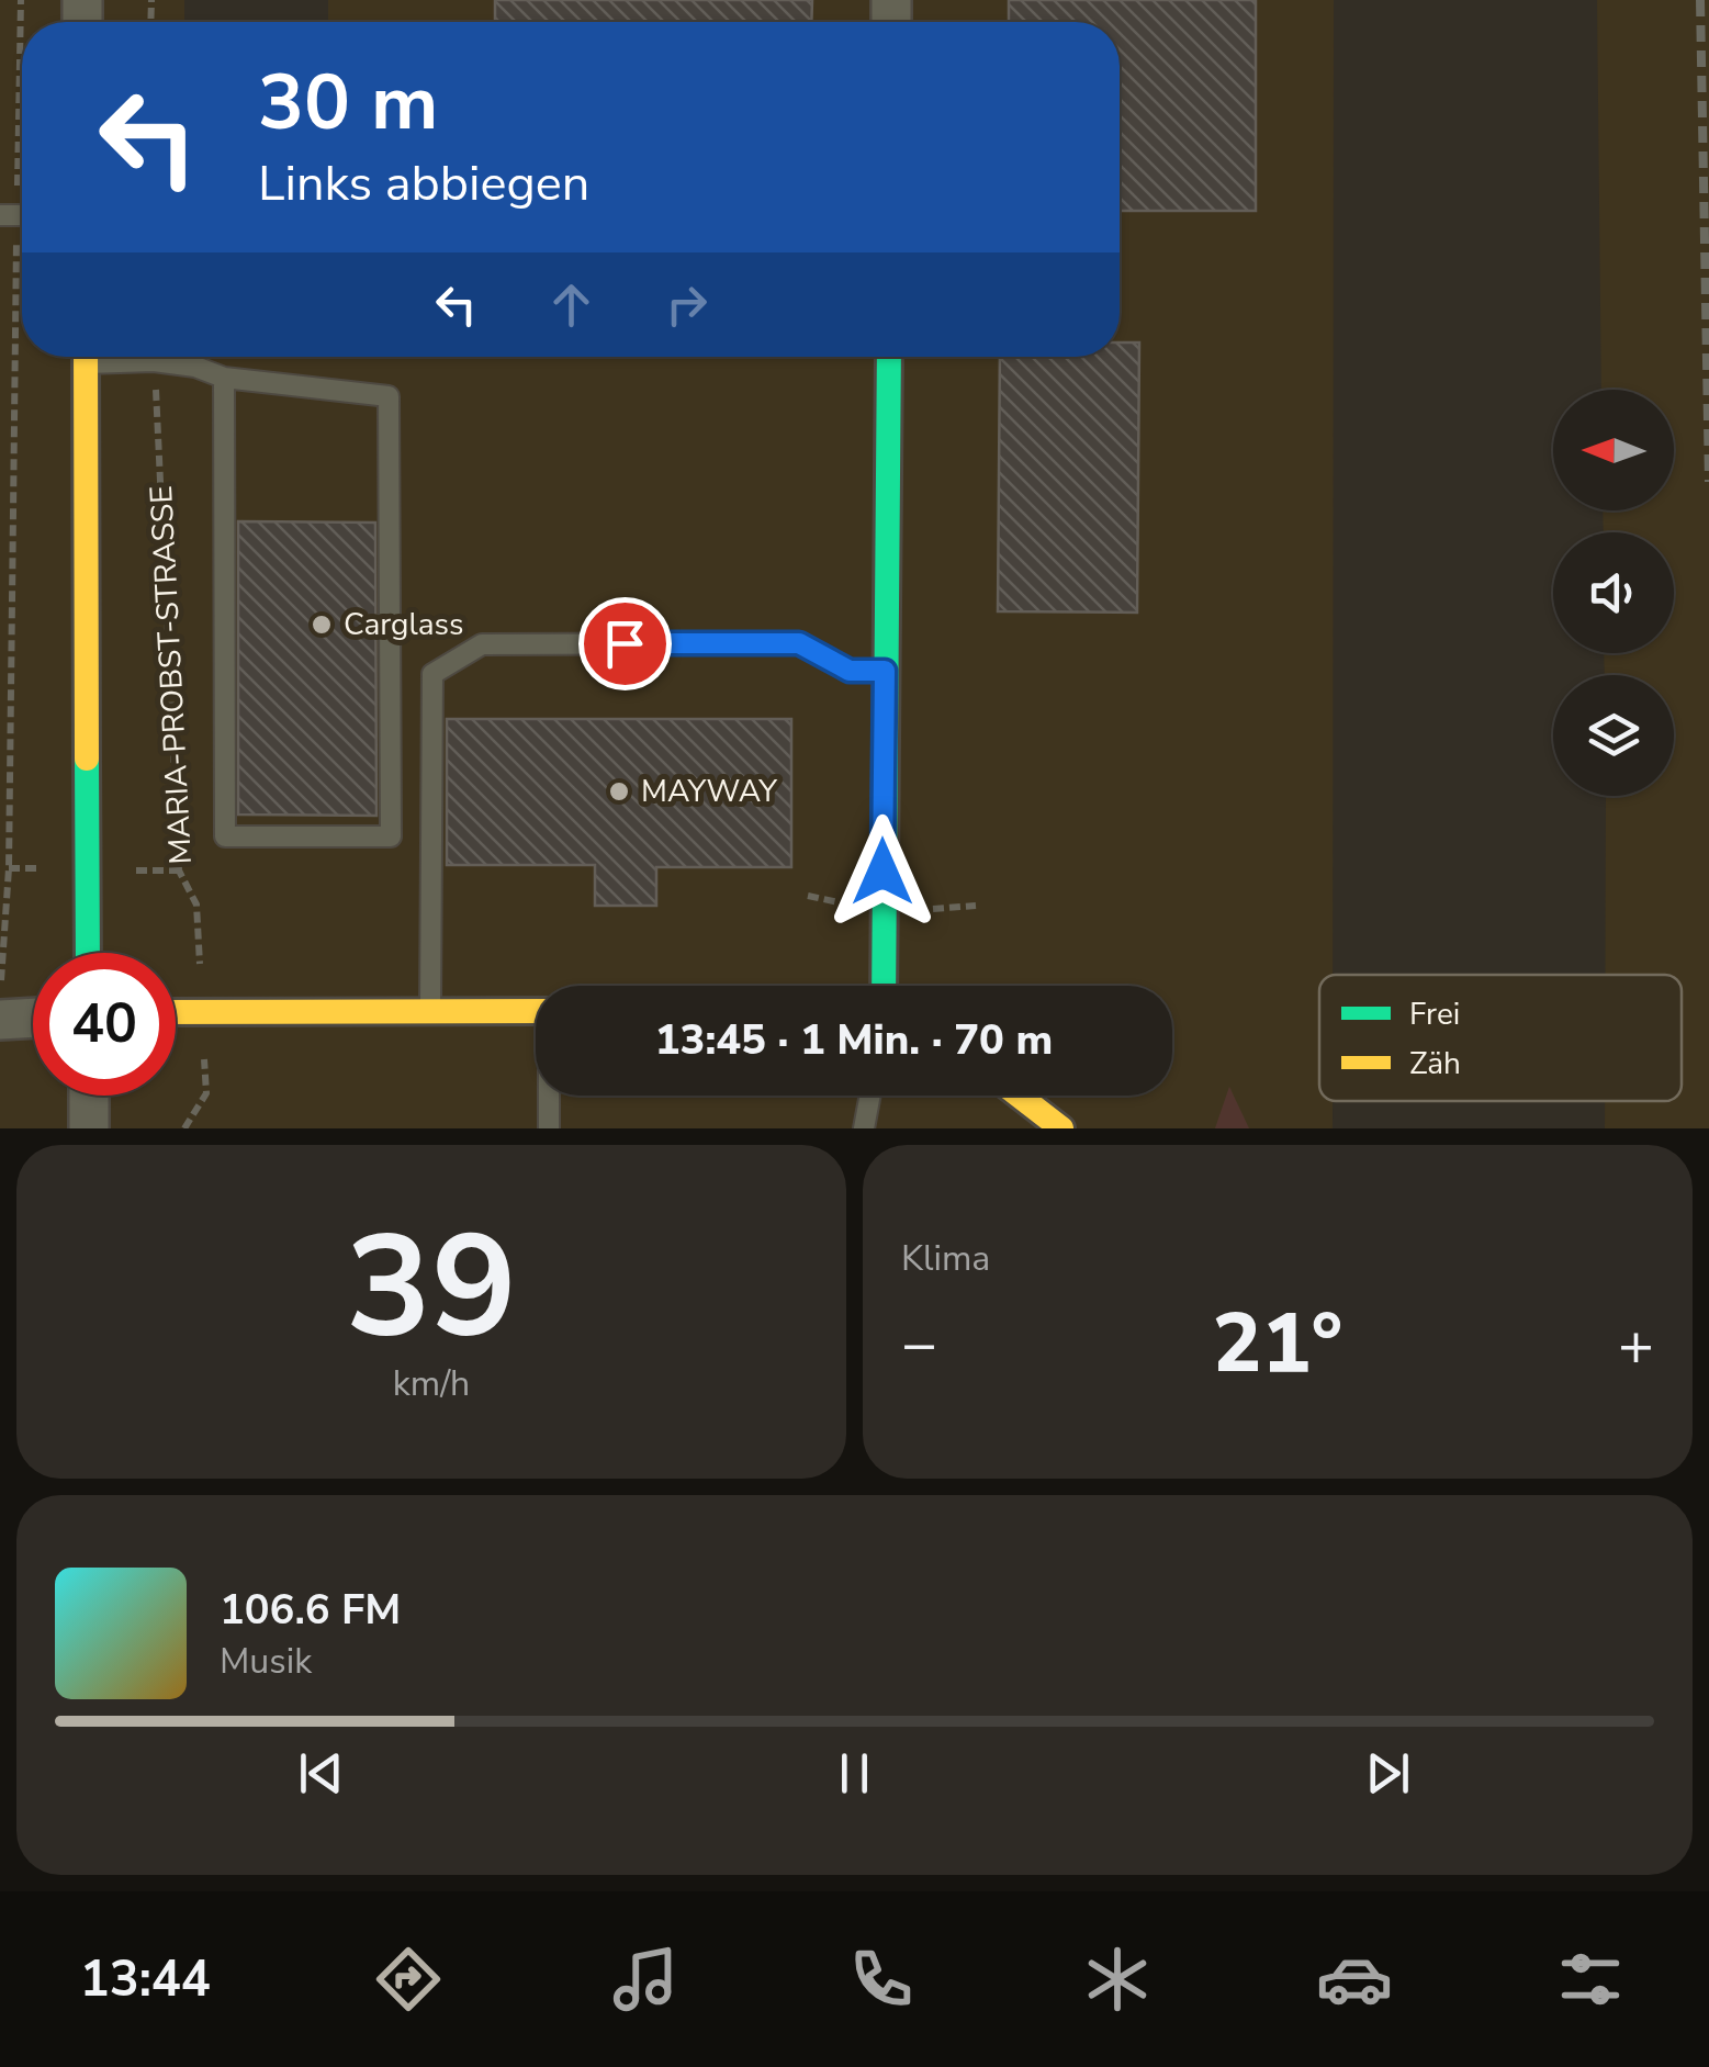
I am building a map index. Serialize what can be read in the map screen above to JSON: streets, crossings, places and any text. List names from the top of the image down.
{
  "streets": {
    "path": ["MARIA-PROBST-STRASSE"]
  },
  "places": ["Carglass", "MAYWAY"],
  "legend": ["Frei", "Zäh"],
  "north": "left",
  "page": {
    "turn": ["30 m", "Links abbiegen"],
    "limit": "40",
    "trip": "13:45 · 1 Min. · 70 m",
    "tile": [
      ["39", "km/h"],
      "Klima"
    ],
    "heat": ["−", "21°", "+"],
    "song": ["106.6 FM", "Musik"],
    "tabs": "13:44"
  }
}
